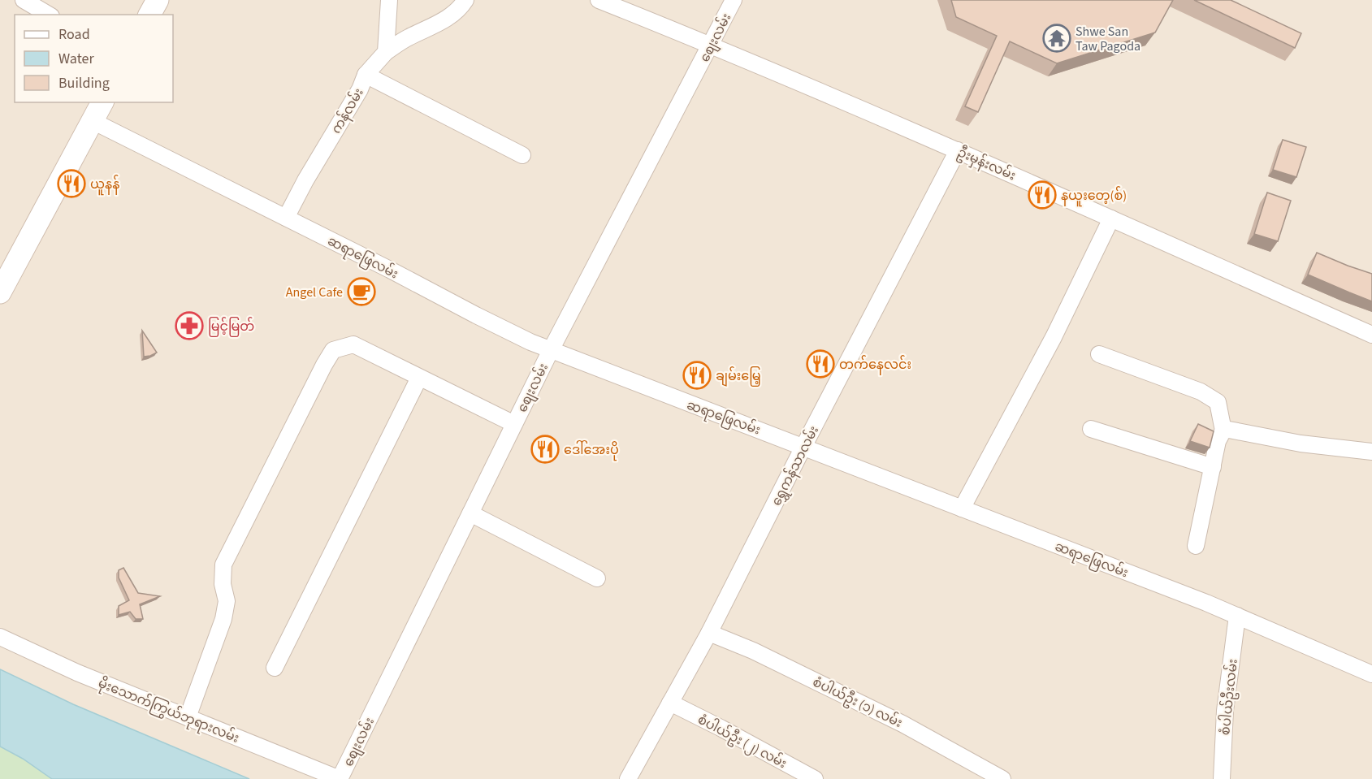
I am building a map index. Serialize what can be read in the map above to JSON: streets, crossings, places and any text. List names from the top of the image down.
{
  "streets": {
    "street": [
      "စျေးလမ်း",
      "ကန်လမ်း",
      "ဦးမှန်းလမ်း",
      "ဆရာဖြေလမ်း",
      "‌ရွှေကန်သာလမ်း",
      "စံပါယ်ဦးလမ်း",
      "စံပါယ်ဦး (၁) လမ်း",
      "မိုးသောက်ကြွယ်ဘုရားလမ်း",
      "စံပါယ်ဦး (၂) လမ်း"
    ]
  },
  "crossings": [
    ["စျေးလမ်း", "ဦးမှန်းလမ်း"],
    ["စျေးလမ်း", "ဆရာဖြေလမ်း"],
    ["စျေးလမ်း", "မိုးသောက်ကြွယ်ဘုရားလမ်း"],
    ["ကန်လမ်း", "ဆရာဖြေလမ်း"],
    ["ဦးမှန်းလမ်း", "‌ရွှေကန်သာလမ်း"],
    ["ဆရာဖြေလမ်း", "‌ရွှေကန်သာလမ်း"],
    ["ဆရာဖြေလမ်း", "စံပါယ်ဦးလမ်း"],
    ["‌ရွှေကန်သာလမ်း", "စံပါယ်ဦး (၁) လမ်း"],
    ["‌ရွှေကန်သာလမ်း", "စံပါယ်ဦး (၂) လမ်း"]
  ],
  "places": {
    "temple": ["Shwe San Taw Pagoda"],
    "restaurant": [
      "ယူနန်",
      "နယူးတေ့(စ်)",
      "တက်နေလင်း",
      "ချမ်းမြေ့",
      "ဒေါ်အေးပို"
    ],
    "cafe": ["Angel Cafe"],
    "pharmacy": ["မြင့်မြတ်"]
  },
  "legend": ["Road", "Water", "Building"]
}
